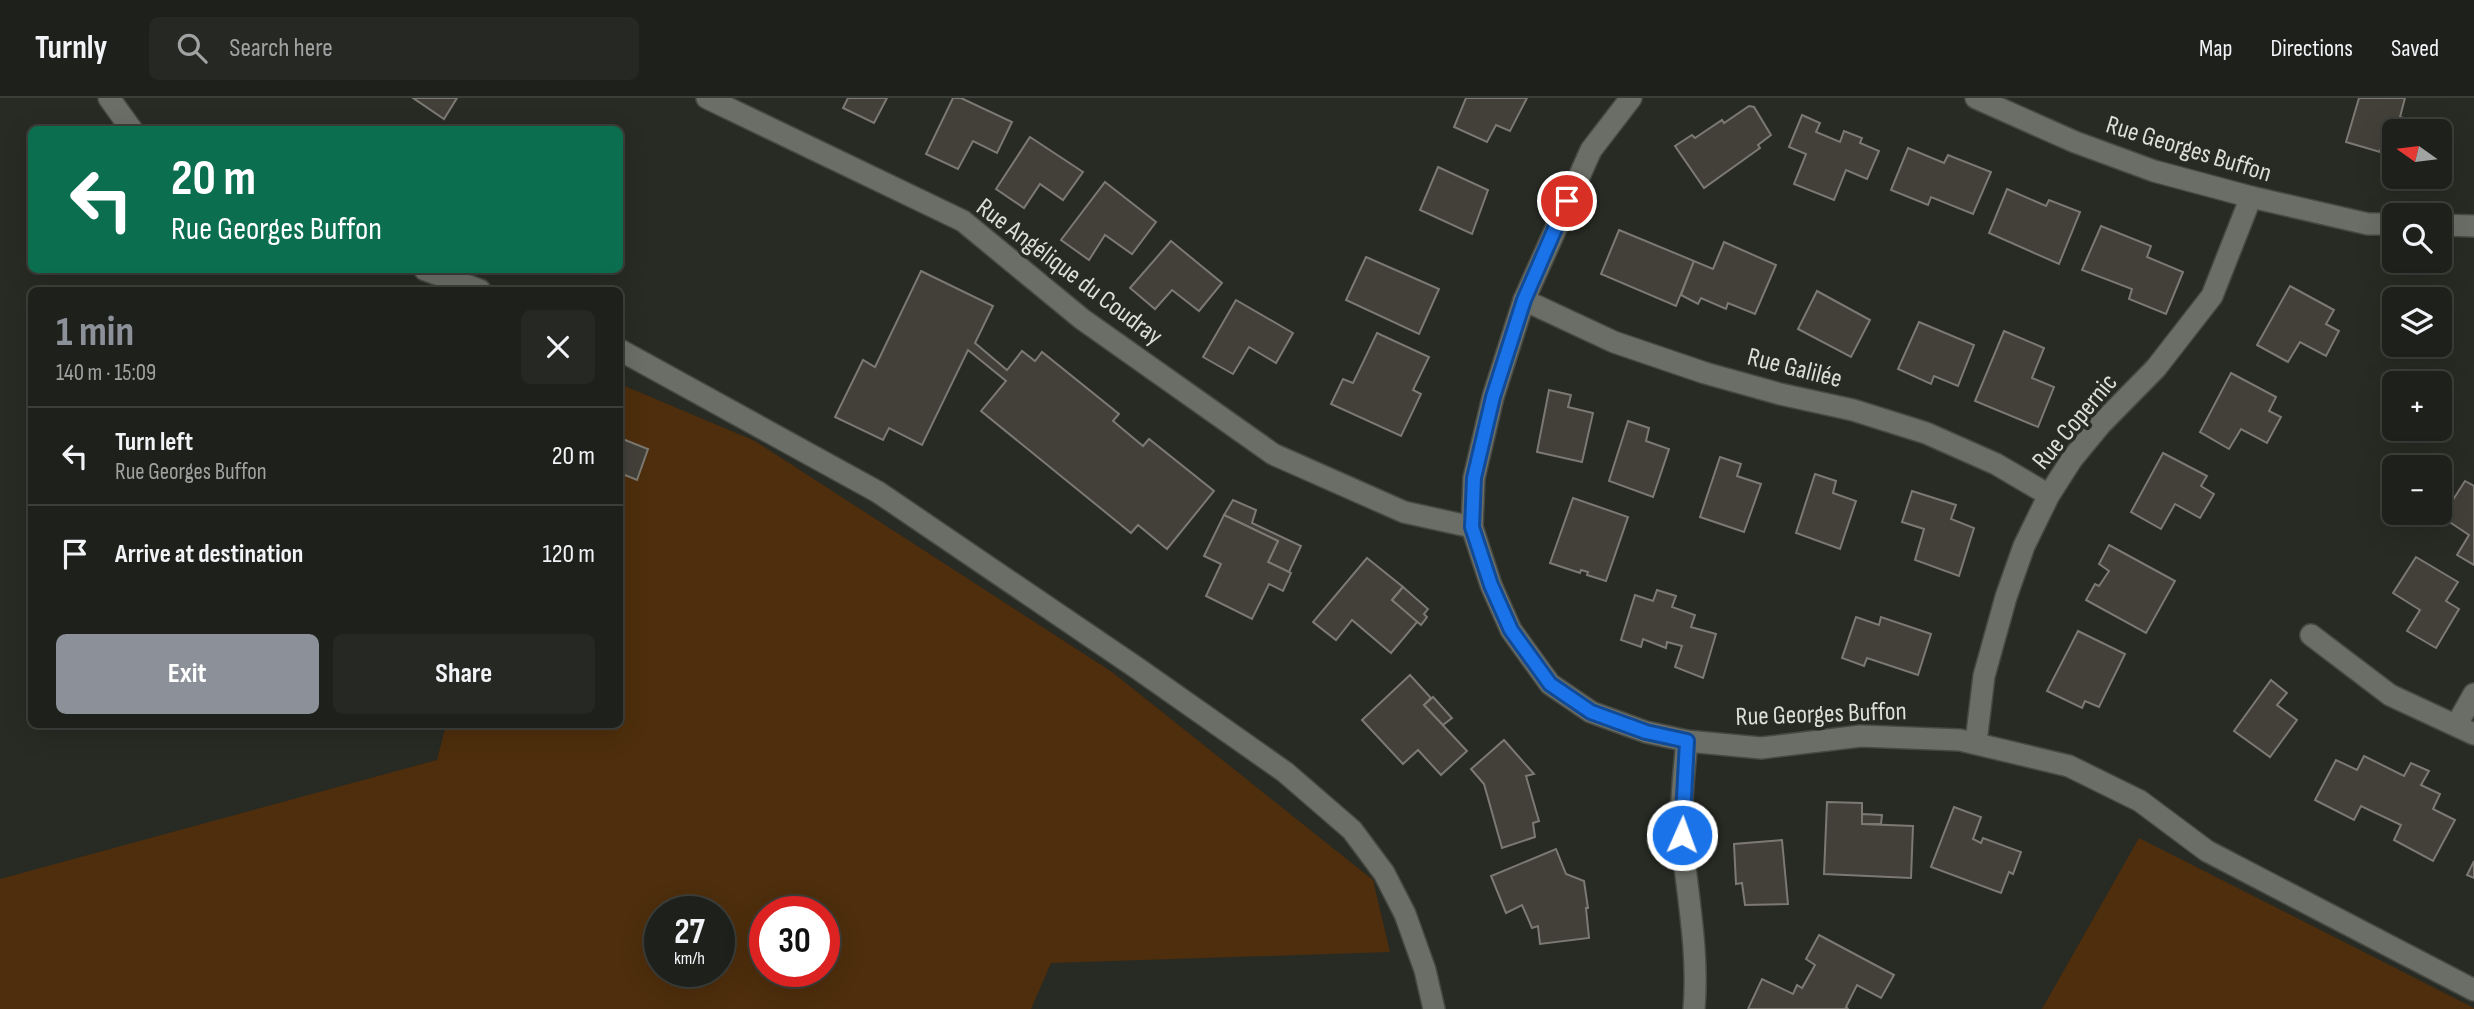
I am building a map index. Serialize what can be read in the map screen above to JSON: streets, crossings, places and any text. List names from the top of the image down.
{
  "streets": {
    "street": [
      "Rue Georges Buffon",
      "Rue Angélique du Coudray",
      "Rue Galilée",
      "Rue Copernic"
    ]
  },
  "crossings": [
    ["Rue Georges Buffon", "Rue Angélique du Coudray"],
    ["Rue Georges Buffon", "Rue Galilée"],
    ["Rue Georges Buffon", "Rue Copernic"],
    ["Rue Galilée", "Rue Copernic"]
  ],
  "north": "left",
  "page": {
    "header": "Turnly",
    "search": "Search here",
    "nav": ["Map", "Directions", "Saved"],
    "map_buttons": ["+", "−"],
    "turn": ["20 m", "Rue Georges Buffon"],
    "heading": ["1 min", "140 m · 15:09"],
    "list": [
      {
        "name": "Turn left",
        "note": "Rue Georges Buffon",
        "value": "20 m"
      },
      {
        "name": "Arrive at destination",
        "value": "120 m"
      }
    ],
    "buttons": ["Exit", "Share"],
    "speed": "27 km/h",
    "limit": "30"
  }
}
